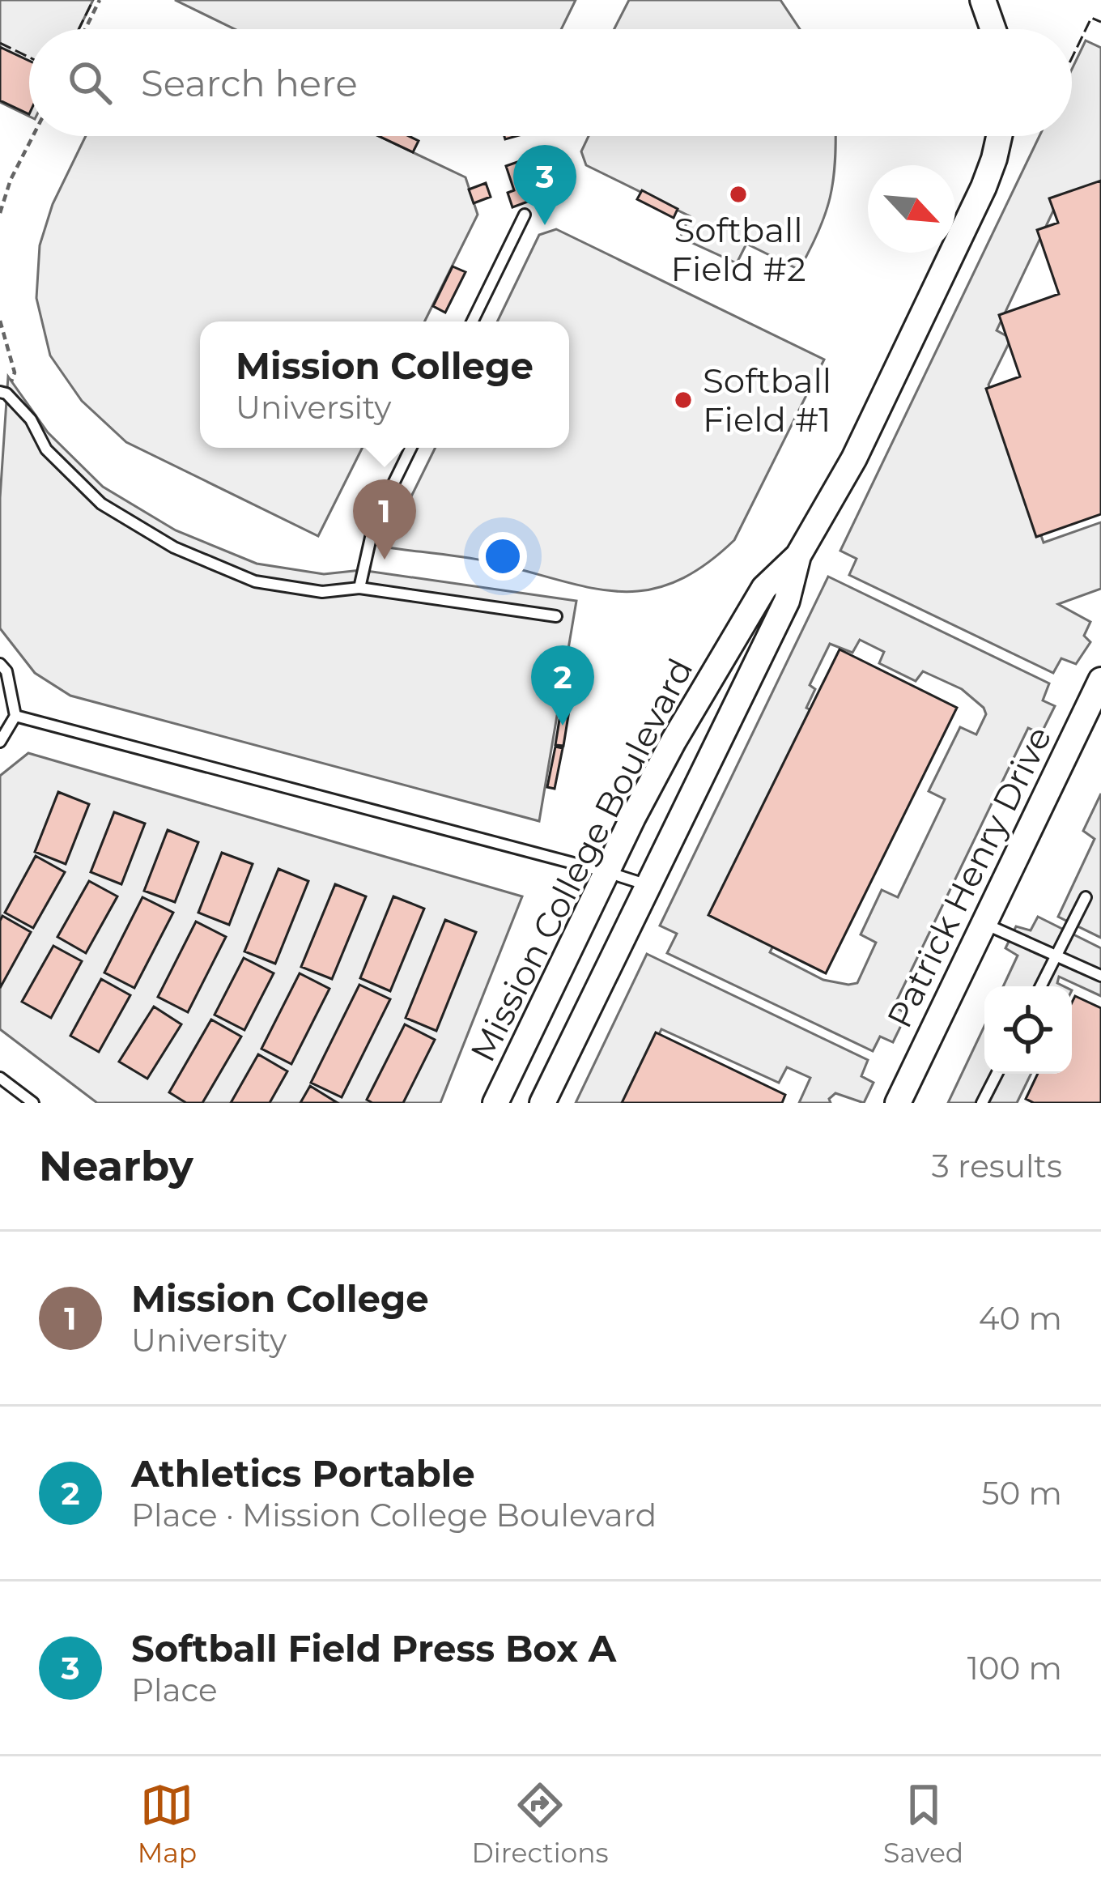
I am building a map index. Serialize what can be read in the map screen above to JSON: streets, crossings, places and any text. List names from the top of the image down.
{
  "streets": {
    "street": ["Mission College Boulevard", "Patrick Henry Drive"]
  },
  "places": ["Softball Field #2", "Softball Field #1"],
  "north": "bottom right",
  "page": {
    "search": "Search here",
    "pins": ["3", "1", "2"],
    "popup": ["Mission College", "University"],
    "heading": ["Nearby", "3 results"],
    "list": [
      {
        "mark": "1",
        "name": "Mission College",
        "note": "University",
        "value": "40 m"
      },
      {
        "mark": "2",
        "name": "Athletics Portable",
        "note": "Place · Mission College Boulevard",
        "value": "50 m"
      },
      {
        "mark": "3",
        "name": "Softball Field Press Box A",
        "note": "Place",
        "value": "100 m"
      }
    ],
    "nav": ["Map", "Directions", "Saved"]
  }
}
